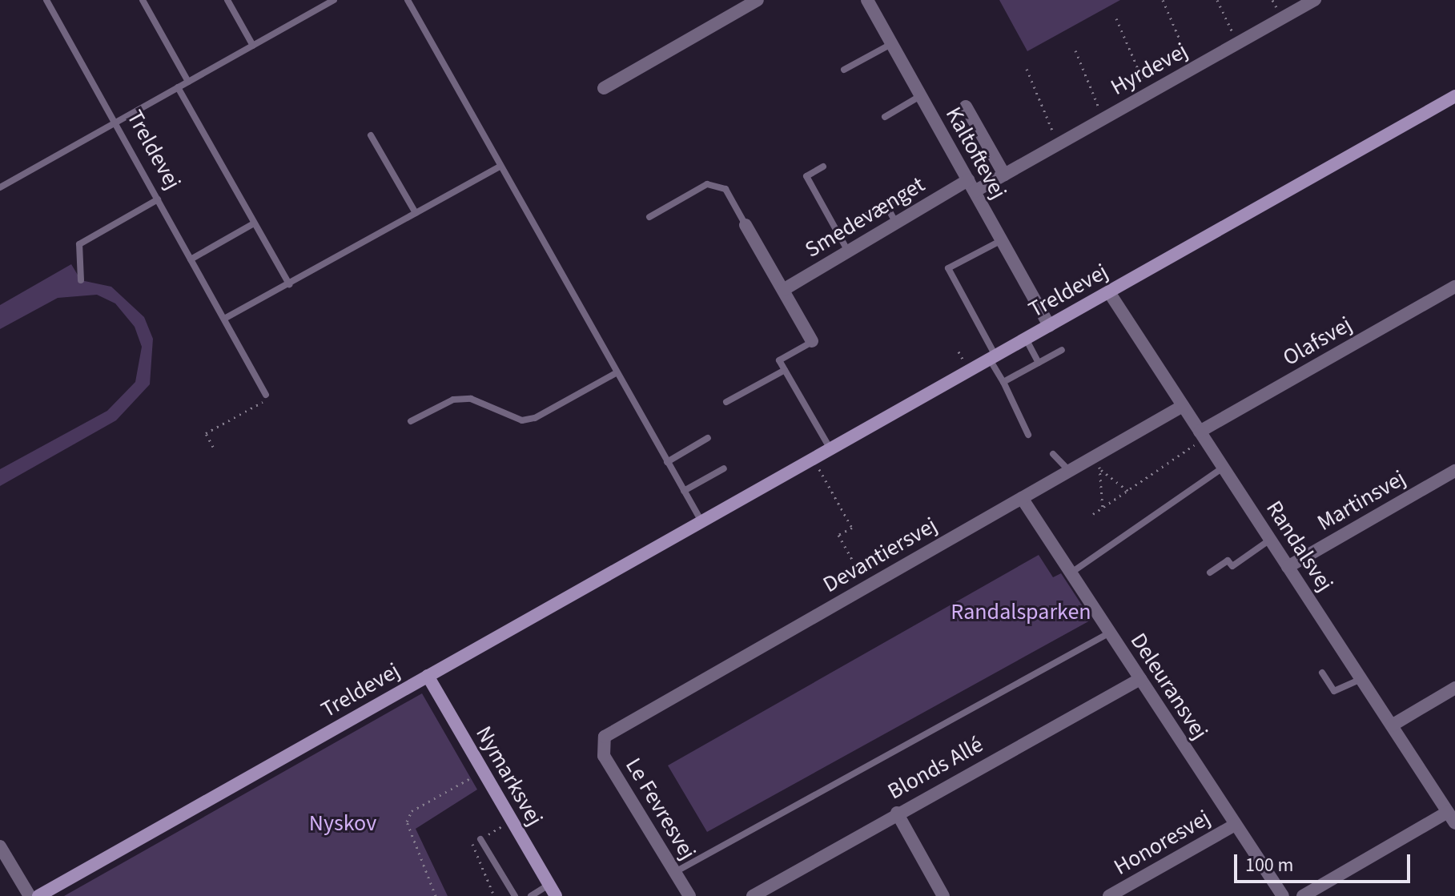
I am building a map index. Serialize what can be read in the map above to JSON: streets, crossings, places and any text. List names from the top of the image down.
{
  "streets": {
    "street": [
      "Hyrdevej",
      "Treldevej",
      "Kaltoftevej",
      "Smedevænget",
      "Olafsvej",
      "Martinsvej",
      "Randalsvej",
      "Devantiersvej",
      "Deleuransvej",
      "Blonds Allé",
      "Nymarksvej",
      "Le Fevresvej",
      "Honoresvej"
    ]
  },
  "crossings": [
    ["Hyrdevej", "Kaltoftevej"],
    ["Hyrdevej", "Smedevænget"],
    ["Treldevej", "Kaltoftevej"],
    ["Treldevej", "Randalsvej"],
    ["Treldevej", "Nymarksvej"],
    ["Kaltoftevej", "Smedevænget"],
    ["Olafsvej", "Randalsvej"],
    ["Martinsvej", "Randalsvej"],
    ["Randalsvej", "Devantiersvej"],
    ["Devantiersvej", "Deleuransvej"],
    ["Devantiersvej", "Le Fevresvej"],
    ["Deleuransvej", "Blonds Allé"],
    ["Deleuransvej", "Honoresvej"]
  ],
  "parks": ["Randalsparken", "Nyskov"],
  "scale_bar": "100 m"
}
